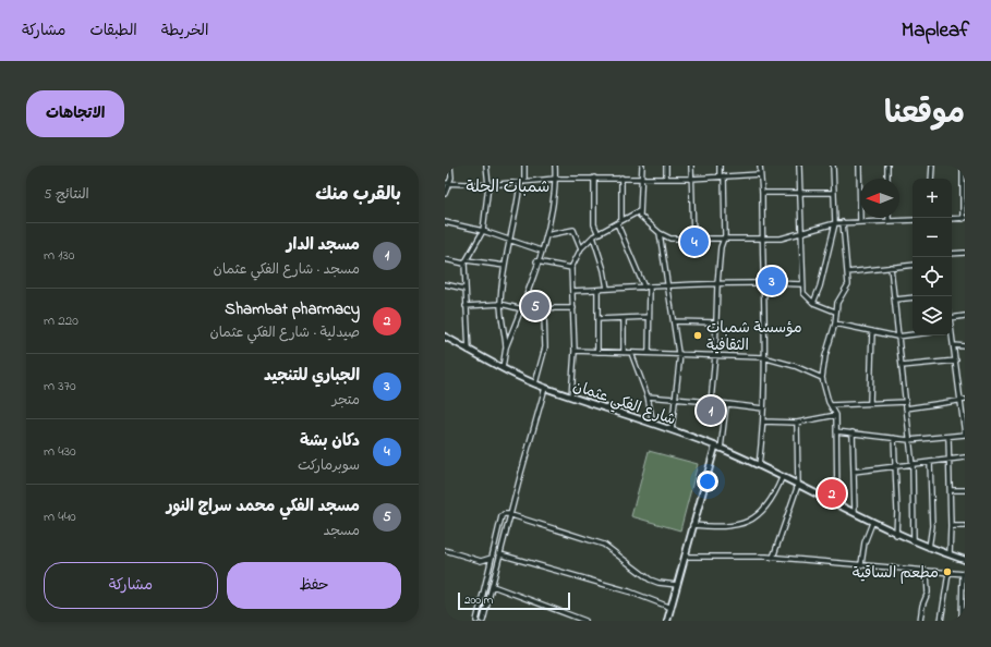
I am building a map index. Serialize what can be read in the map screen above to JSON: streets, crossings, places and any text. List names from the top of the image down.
{
  "streets": {
    "street": ["شارع الفكي عثمان"]
  },
  "districts": ["شمبات الحلة"],
  "places": ["مؤسسة شمبات الثقافية", "مطعم الساقية"],
  "scale_bar": "200 m",
  "north": "left",
  "page": {
    "header": "Mapleaf",
    "nav": ["الخريطة", "الطبقات", "مشاركة"],
    "title": "موقعنا",
    "buttons": [
      "الاتجاهات",
      ["حفظ", "مشاركة"]
    ],
    "heading": ["بالقرب منك", "النتائج: 5"],
    "map_buttons": ["+", "−"],
    "list": [
      {
        "mark": "1",
        "name": "مسجد الدار",
        "note": "مسجد · شارع الفكي عثمان",
        "value": "130 m"
      },
      {
        "mark": "2",
        "name": "Shambat pharmacy",
        "note": "صيدلية · شارع الفكي عثمان",
        "value": "220 m"
      },
      {
        "mark": "3",
        "name": "الجباري للتنجيد",
        "note": "متجر",
        "value": "370 m"
      },
      {
        "mark": "4",
        "name": "دكان بشة",
        "note": "سوبرماركت",
        "value": "430 m"
      },
      {
        "mark": "5",
        "name": "مسجد الفكي محمد سراج النور",
        "note": "مسجد",
        "value": "440 m"
      }
    ],
    "pins": [
      "4",
      "3",
      "5",
      "1",
      "2"
    ],
    "scale": "200 m"
  }
}
